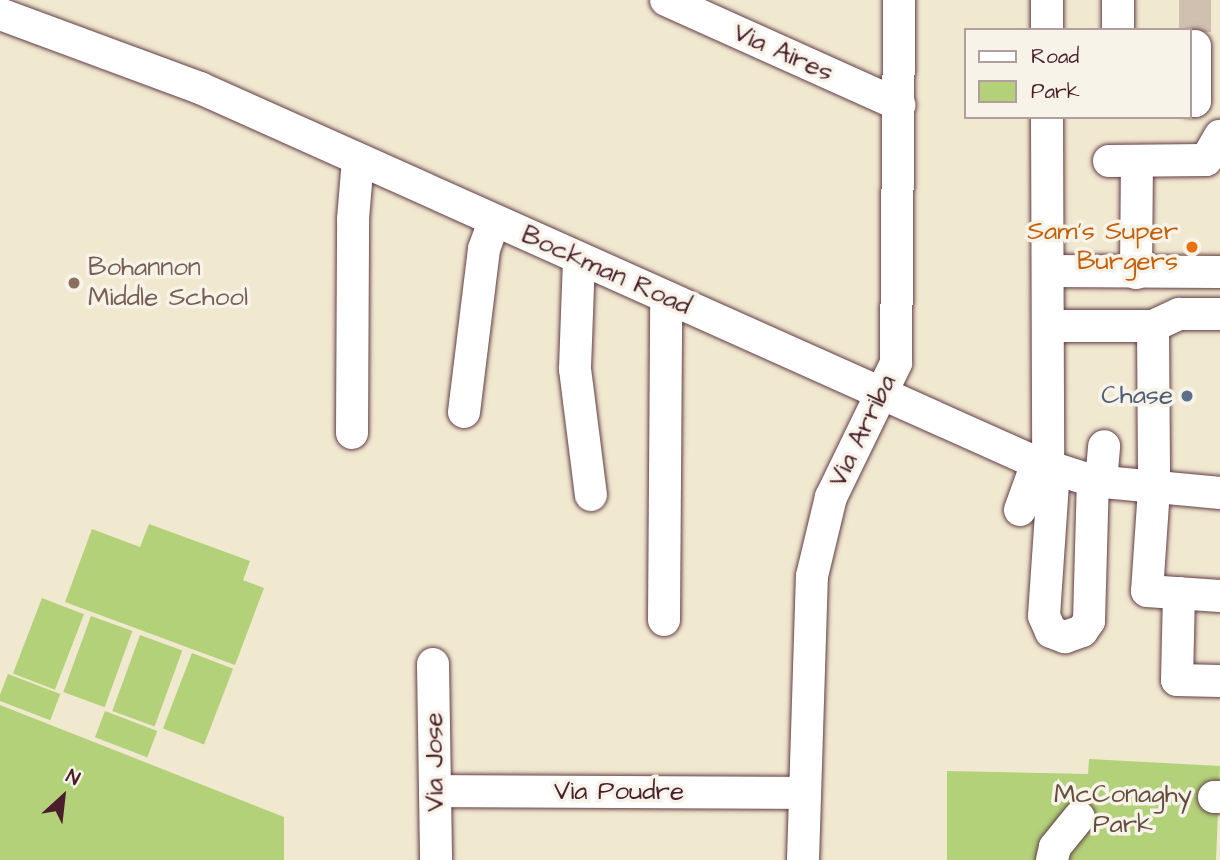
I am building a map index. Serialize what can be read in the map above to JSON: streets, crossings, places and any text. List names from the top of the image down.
{
  "streets": {
    "street": [
      "Via Aires",
      "Bockman Road",
      "Via Arriba",
      "Via Jose",
      "Via Poudre"
    ]
  },
  "crossings": [
    ["Via Aires", "Via Arriba"],
    ["Bockman Road", "Via Arriba"],
    ["Via Arriba", "Via Poudre"],
    ["Via Jose", "Via Poudre"]
  ],
  "parks": ["McConaghy Park"],
  "places": ["Sam's Super Burgers", "Bohannon Middle School", "Chase"],
  "legend": ["Road", "Park"],
  "north": "top right"
}
